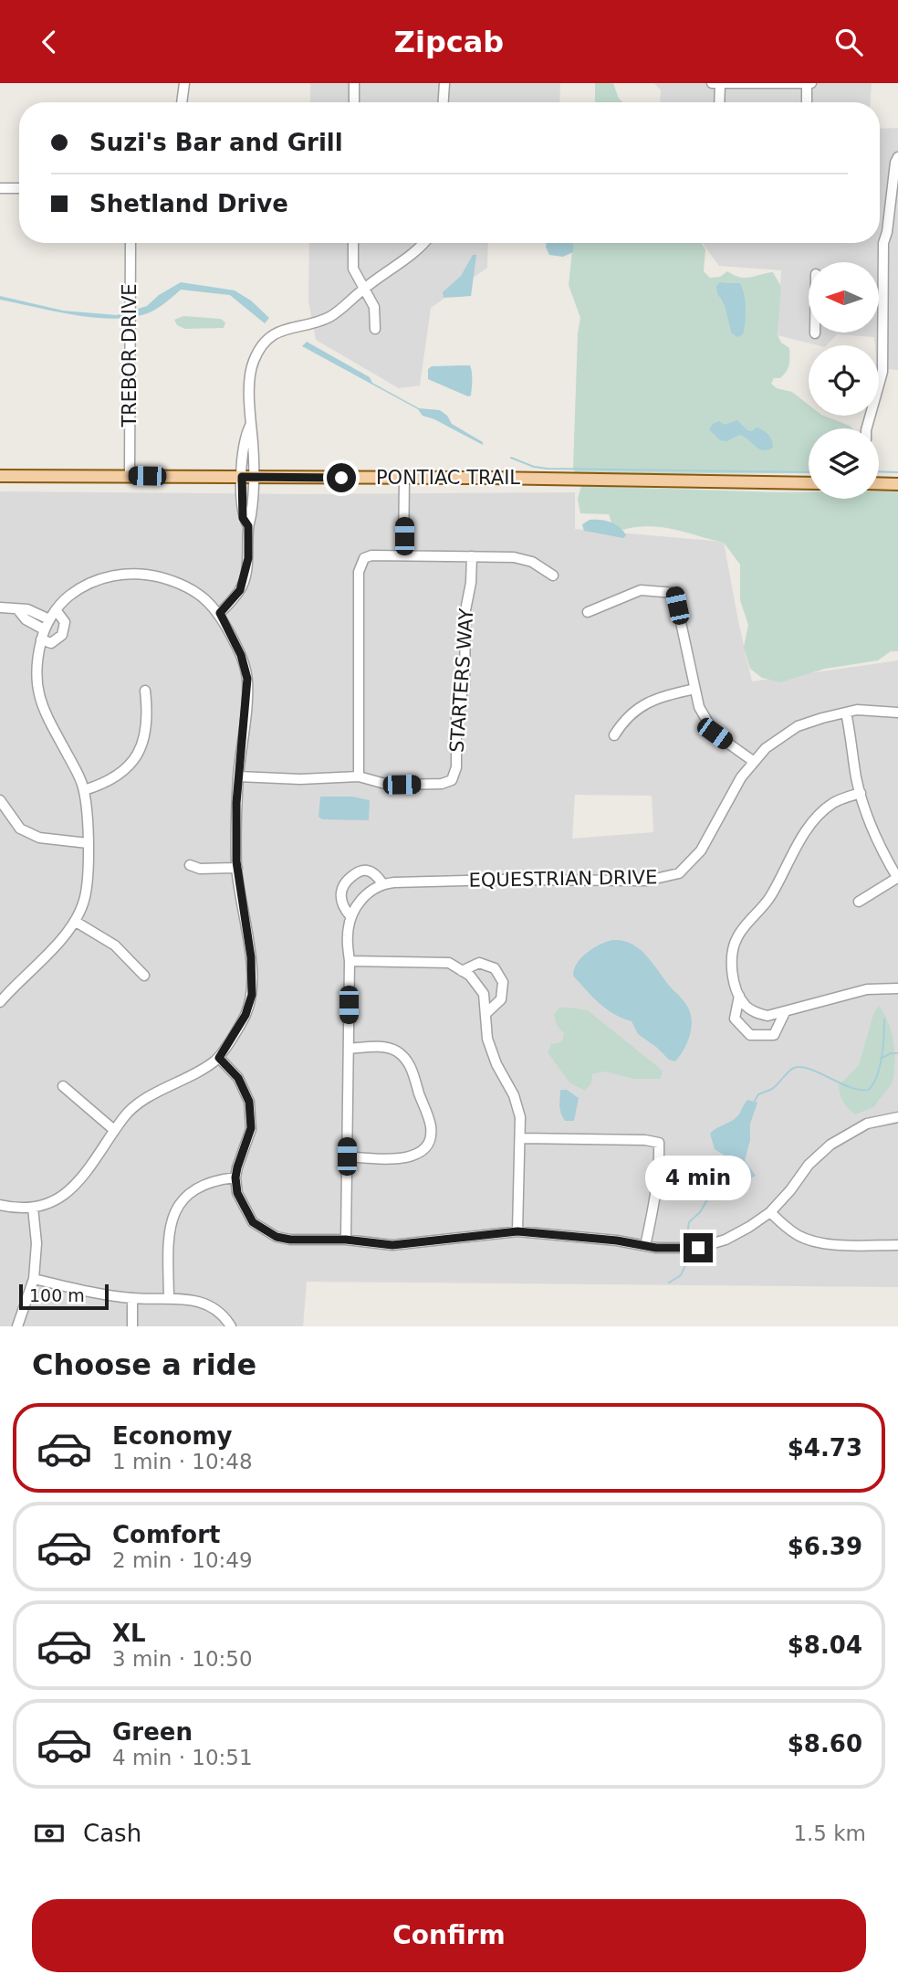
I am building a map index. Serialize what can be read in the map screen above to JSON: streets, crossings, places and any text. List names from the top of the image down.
{
  "streets": {
    "main road": ["PONTIAC TRAIL"],
    "street": ["TREBOR DRIVE", "STARTERS WAY", "EQUESTRIAN DRIVE"]
  },
  "crossings": [
    ["TREBOR DRIVE", "PONTIAC TRAIL"]
  ],
  "scale_bar": "100 m",
  "north": "left",
  "page": {
    "header": "Zipcab",
    "banner": ["Suzi's Bar and Grill", "Shetland Drive"],
    "bubble": "4 min",
    "scale": "100 m",
    "heading": "Choose a ride",
    "list": [
      {
        "name": "Economy",
        "note": "1 min · 10:48",
        "value": "$4.73"
      },
      {
        "name": "Comfort",
        "note": "2 min · 10:49",
        "value": "$6.39"
      },
      {
        "name": "XL",
        "note": "3 min · 10:50",
        "value": "$8.04"
      },
      {
        "name": "Green",
        "note": "4 min · 10:51",
        "value": "$8.60"
      }
    ],
    "pay": ["Cash", "1.5 km"],
    "buttons": "Confirm"
  }
}
